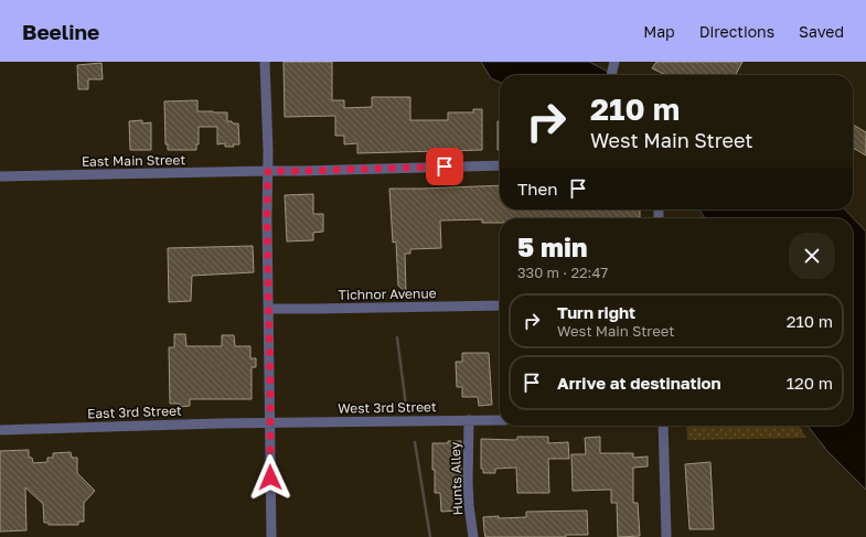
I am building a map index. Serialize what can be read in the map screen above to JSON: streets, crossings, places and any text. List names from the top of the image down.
{
  "streets": {
    "street": [
      "East Main Street",
      "Tichnor Avenue",
      "West 3rd Street",
      "East 3rd Street",
      "Hunts Alley"
    ]
  },
  "crossings": [
    ["West 3rd Street", "East 3rd Street"],
    ["West 3rd Street", "Hunts Alley"]
  ],
  "page": {
    "header": "Beeline",
    "nav": ["Map", "Directions", "Saved"],
    "turn": ["210 m", "West Main Street"],
    "then": "Then",
    "heading": ["5 min", "330 m · 22:47"],
    "list": [
      {
        "name": "Turn right",
        "note": "West Main Street",
        "value": "210 m"
      },
      {
        "name": "Arrive at destination",
        "value": "120 m"
      }
    ]
  }
}
